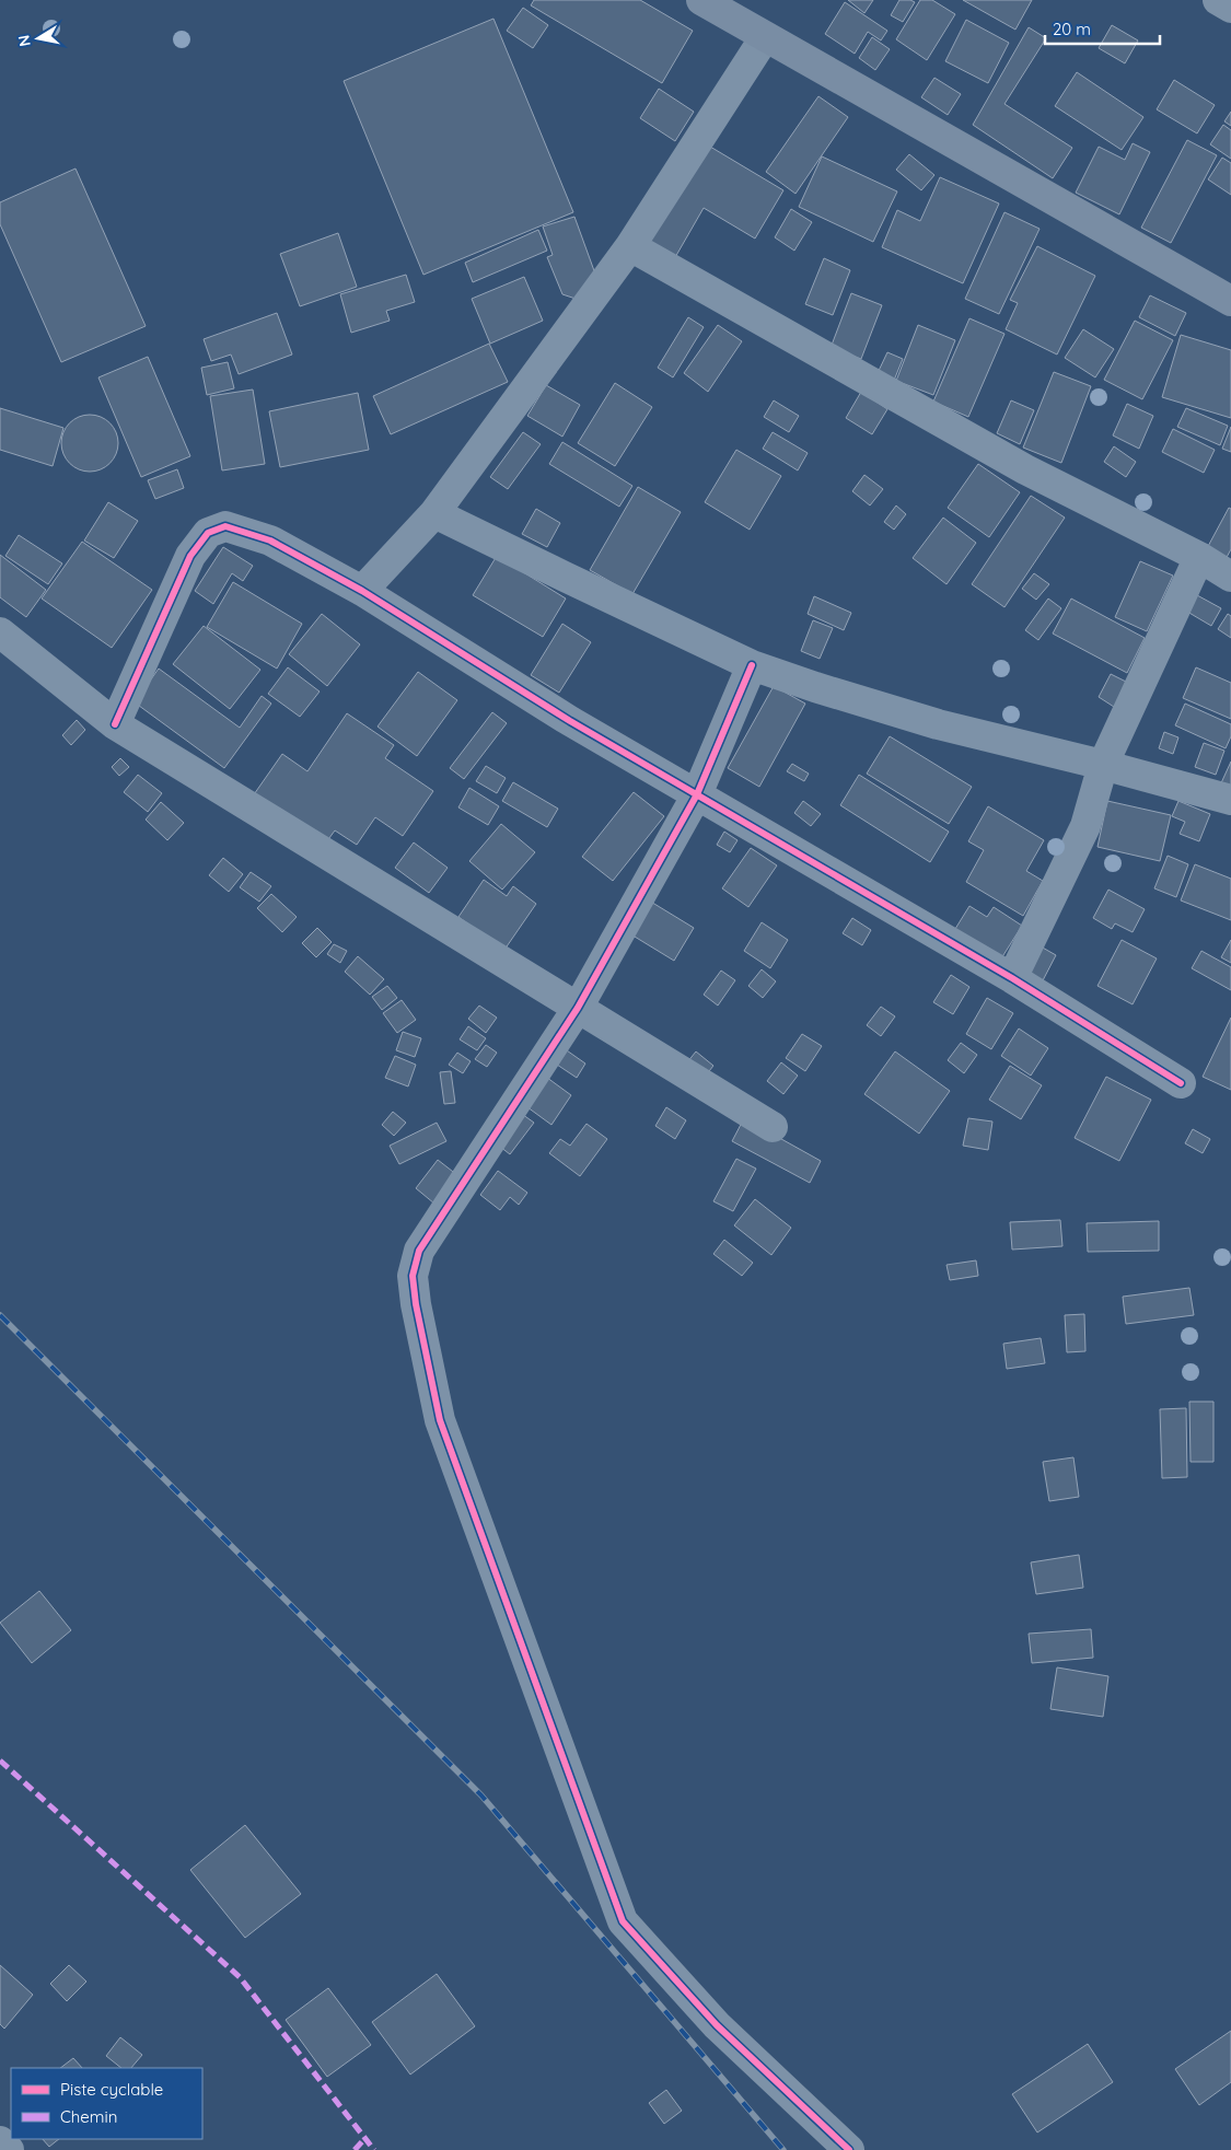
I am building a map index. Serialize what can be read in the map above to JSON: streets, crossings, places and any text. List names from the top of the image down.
{
  "legend": ["Piste cyclable", "Chemin"],
  "scale_bar": "20 m",
  "north": "left"
}
